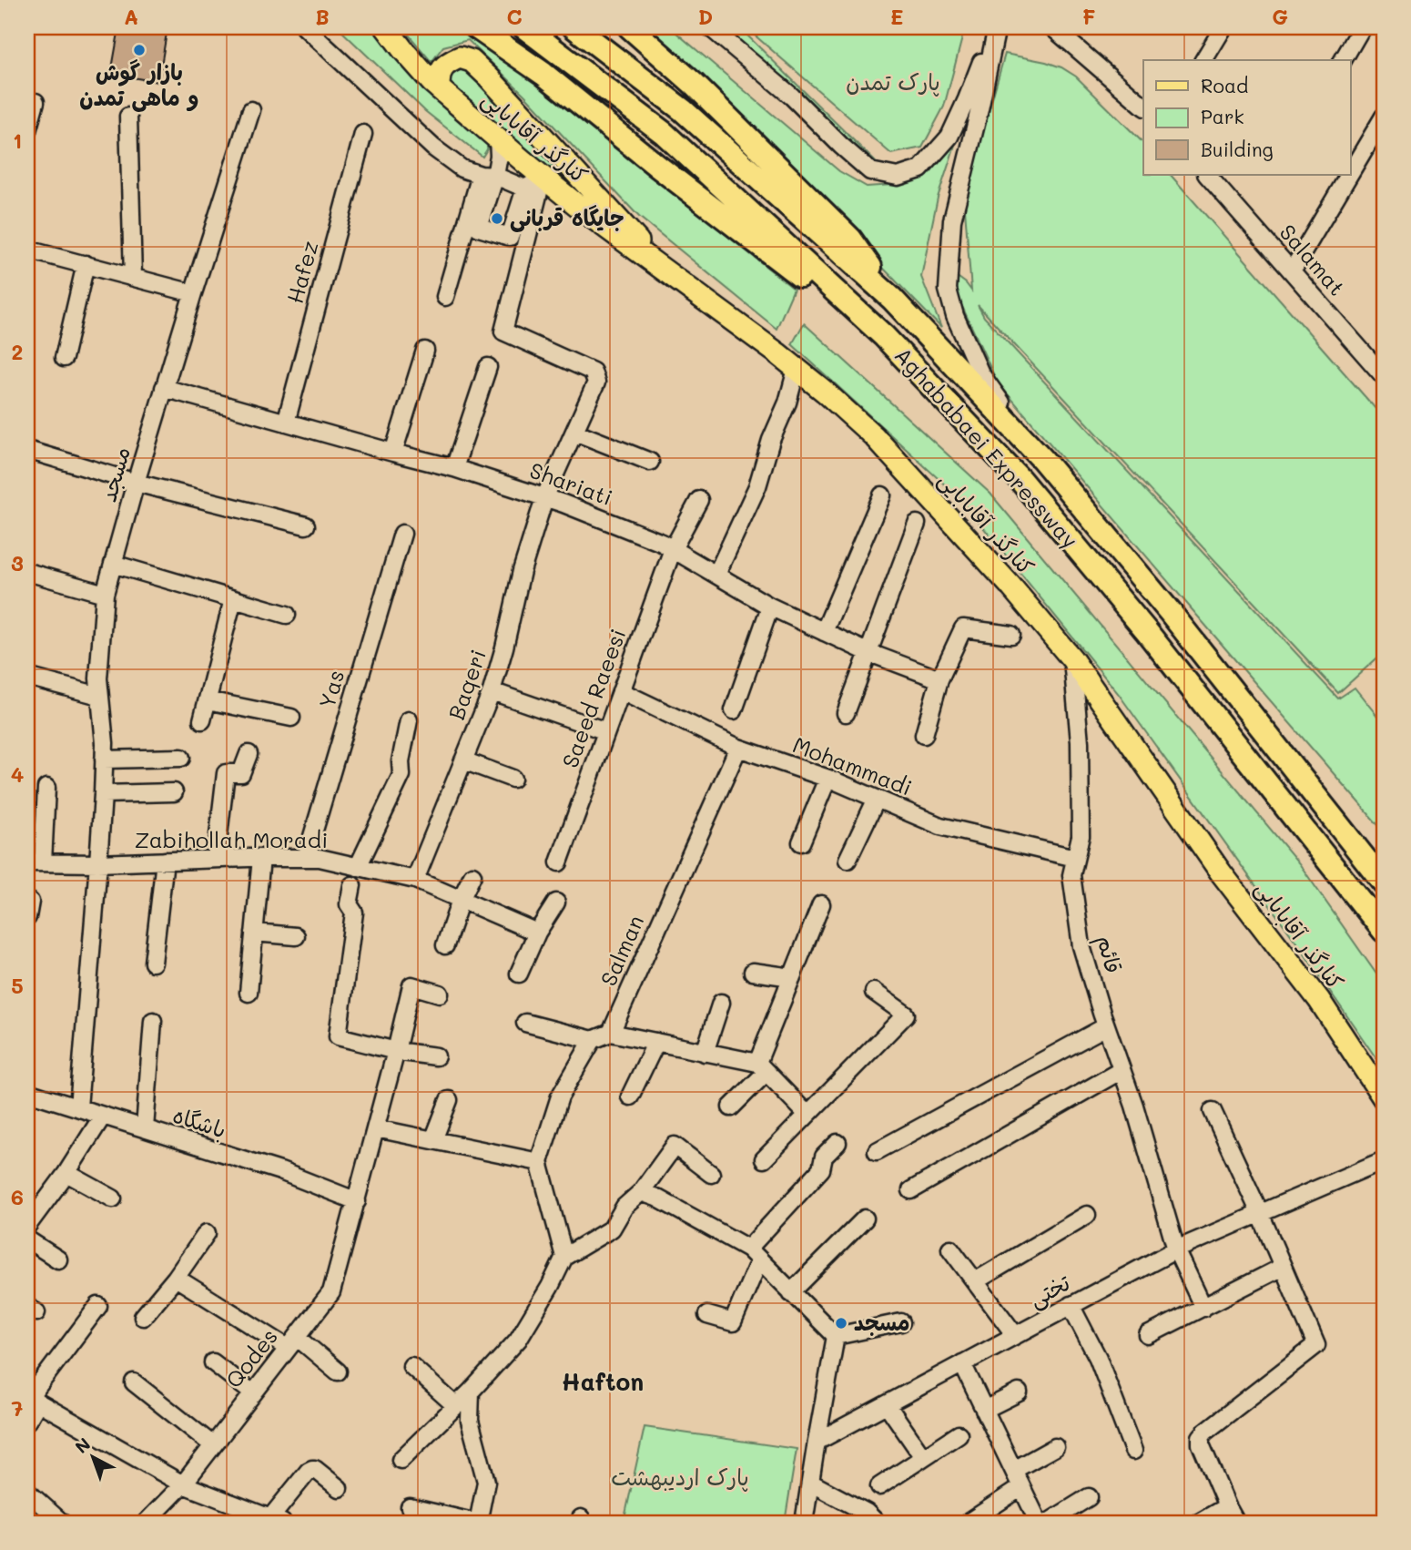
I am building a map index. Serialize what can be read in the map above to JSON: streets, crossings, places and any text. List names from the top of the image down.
{
  "streets": {
    "highway": ["Aghababaei Expressway"],
    "main road": ["کنارگذر آقابابایی"],
    "street": [
      "Salamat",
      "Hafez",
      "مسجد",
      "Shariati",
      "Baqeri",
      "Yas",
      "Saeed Raeesi",
      "Mohammadi",
      "Zabihollah Moradi",
      "Salman",
      "قائم",
      "باشگاه",
      "تختی",
      "Qodes"
    ]
  },
  "crossings": [
    ["کنارگذر آقابابایی", "Baqeri"],
    ["کنارگذر آقابابایی", "قائم"],
    ["Hafez", "Shariati"],
    ["مسجد", "Shariati"],
    ["مسجد", "Zabihollah Moradi"],
    ["مسجد", "باشگاه"],
    ["Shariati", "Baqeri"],
    ["Shariati", "Saeed Raeesi"],
    ["Baqeri", "Zabihollah Moradi"],
    ["Yas", "Zabihollah Moradi"],
    ["Saeed Raeesi", "Mohammadi"],
    ["Mohammadi", "Salman"],
    ["Mohammadi", "قائم"],
    ["قائم", "تختی"],
    ["باشگاه", "Qodes"]
  ],
  "districts": ["Hafton"],
  "parks": ["پارک تمدن", "پارک اردیبهشت"],
  "places": ["بازار گوش و ماهی تمدن", "جایگاه قربانی", "مسجد"],
  "legend": ["Road", "Park", "Building"],
  "north": "top left",
  "grid": {
    "columns": [
      "A",
      "B",
      "C",
      "D",
      "E",
      "F",
      "G"
    ],
    "rows": [
      "1",
      "2",
      "3",
      "4",
      "5",
      "6",
      "7"
    ]
  }
}
